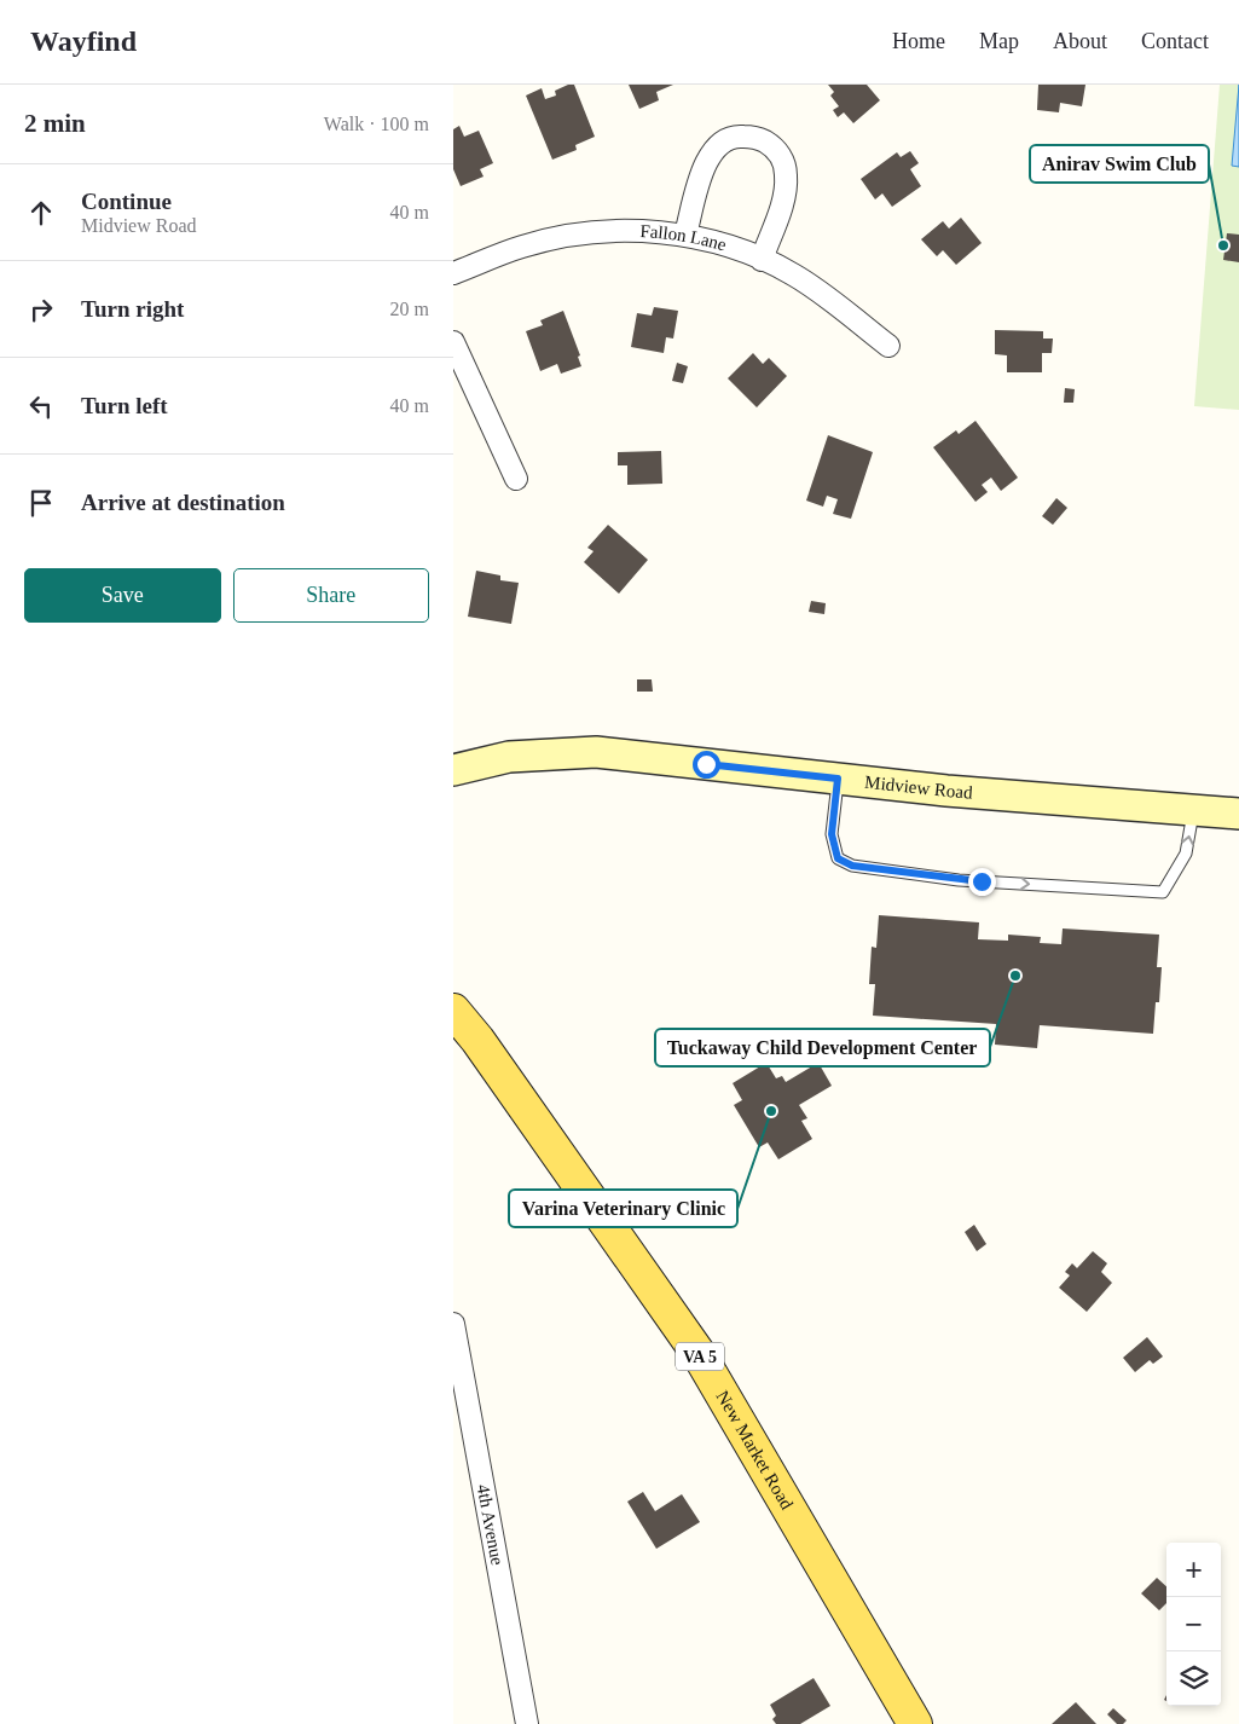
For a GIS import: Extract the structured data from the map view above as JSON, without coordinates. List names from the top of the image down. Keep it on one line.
{"streets":{"main road":["VA 5","New Market Road"],"street":["Fallon Lane","Midview Road","4th Avenue"]},"places":["Anirav Swim Club","Tuckaway Child Development Center","Varina Veterinary Clinic"],"page":{"header":"Wayfind","nav":["Home","Map","About","Contact"],"heading":["2 min","Walk · 100 m"],"list":[["Continue","Midview Road","40 m"],["Turn right","20 m"],["Turn left","40 m"],"Arrive at destination"],"buttons":["Save","Share"],"map_buttons":["+","−"]}}
